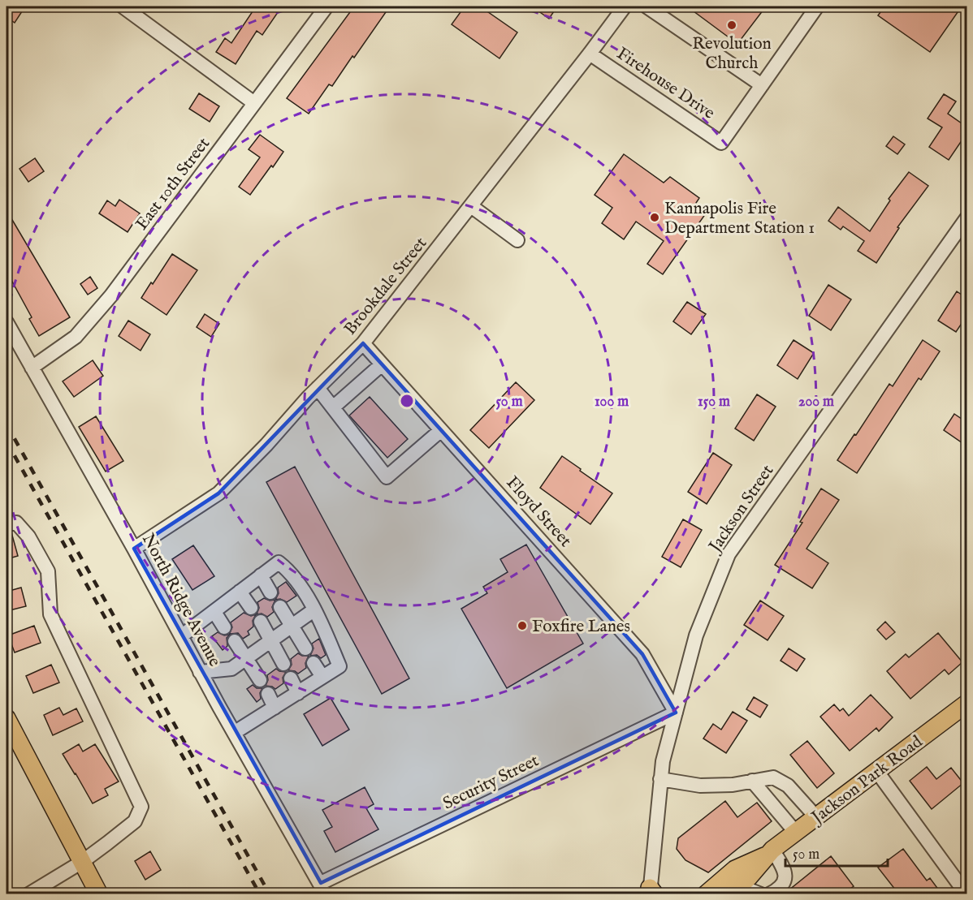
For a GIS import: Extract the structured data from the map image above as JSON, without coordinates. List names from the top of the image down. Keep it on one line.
{"streets":{"main road":["Jackson Park Road"],"street":["Firehouse Drive","East 10th Street","Brookdale Street","Jackson Street","Floyd Street","North Ridge Avenue","Security Street"]},"crossings":[["Firehouse Drive","Brookdale Street"],["East 10th Street","North Ridge Avenue"],["Brookdale Street","Floyd Street"],["Brookdale Street","North Ridge Avenue"],["Jackson Street","Floyd Street"],["Jackson Street","Security Street"],["Floyd Street","Security Street"],["North Ridge Avenue","Security Street"]],"places":["Revolution Church","Kannapolis Fire Department Station 1","Foxfire Lanes"],"scale_bar":"50 m","rings":["50 m","100 m","150 m","200 m"]}
